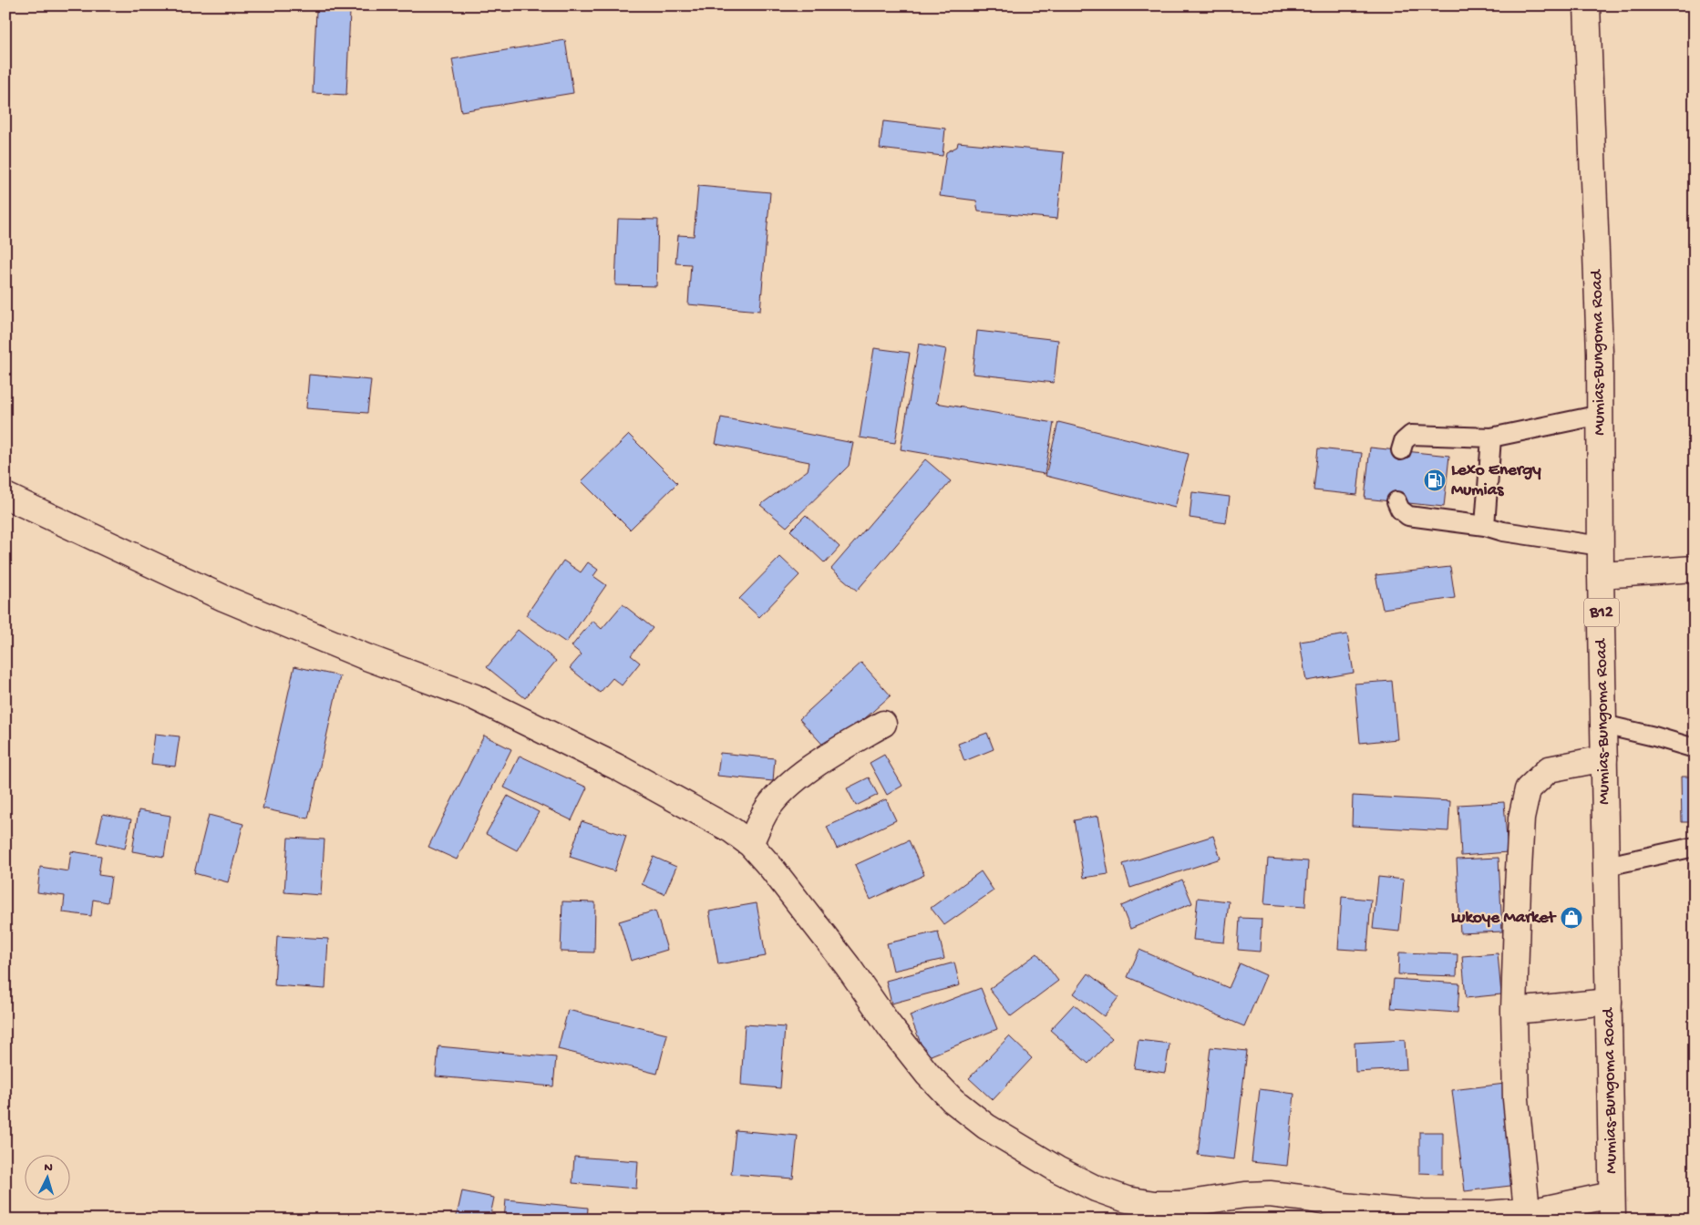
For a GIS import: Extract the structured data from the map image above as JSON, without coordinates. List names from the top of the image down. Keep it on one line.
{"streets":{"main road":["Mumias-Bungoma Road","B12"]},"places":{"fuel station":["Lexo Energy Mumias"],"shop":["Lukoye Market"]},"north":"top"}
